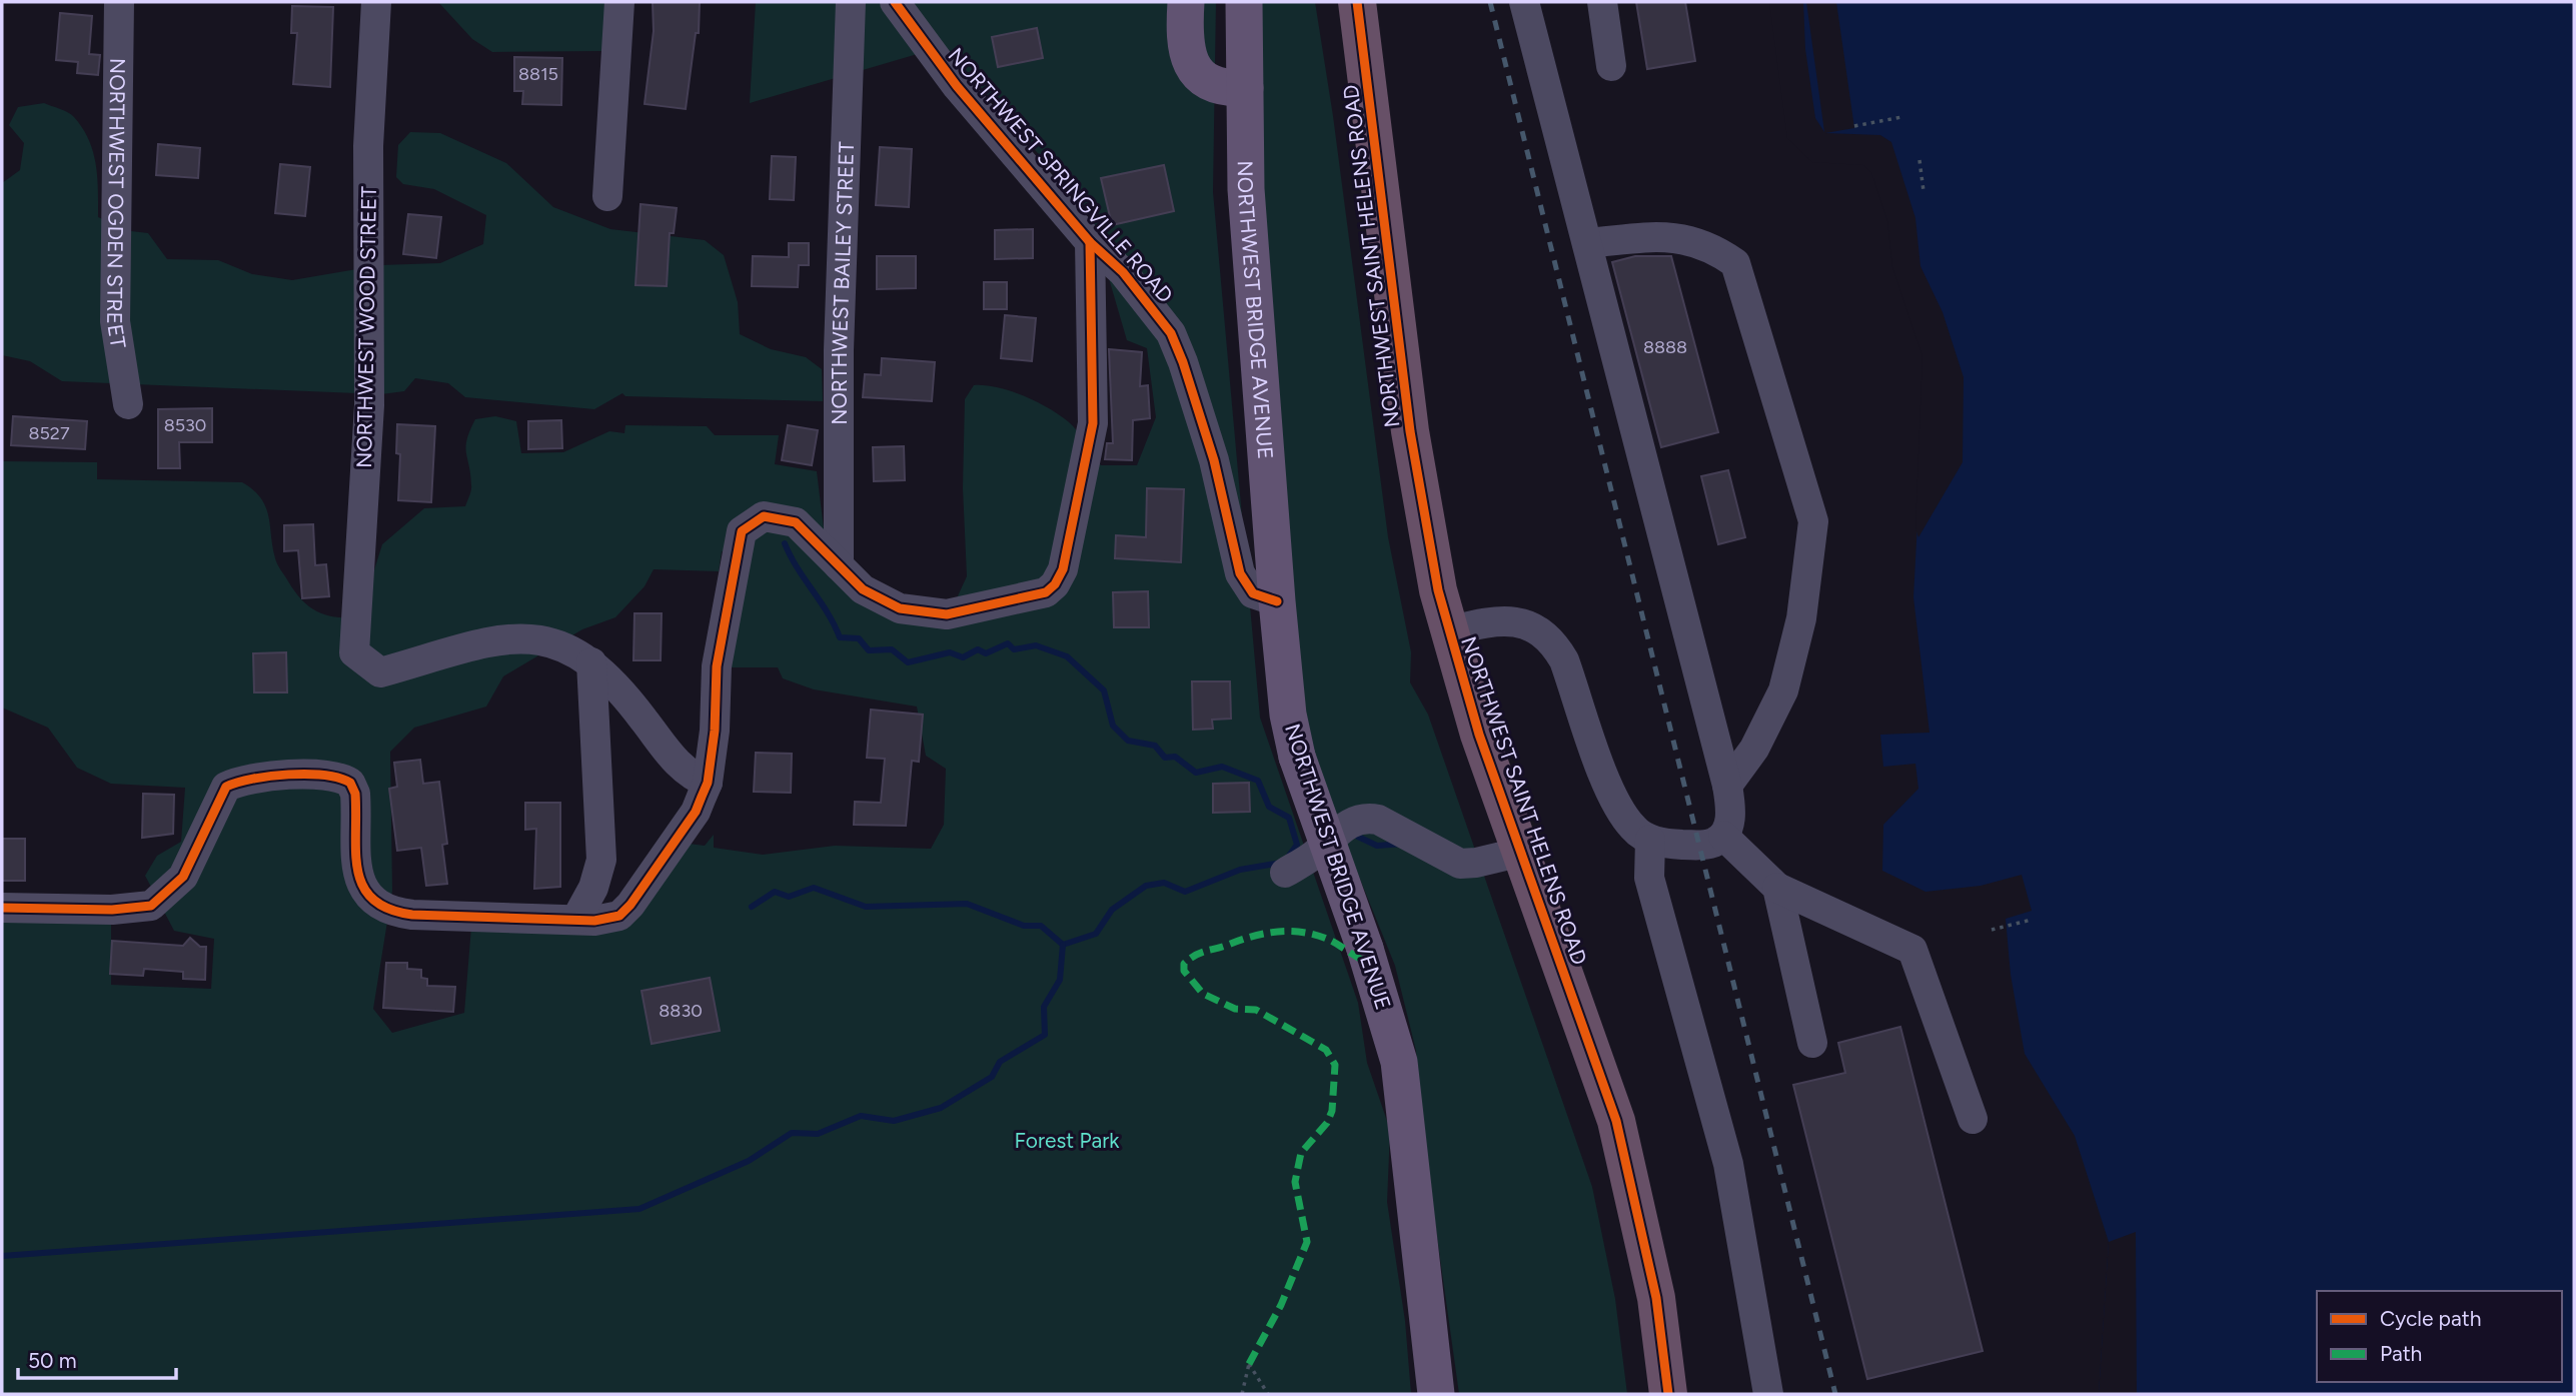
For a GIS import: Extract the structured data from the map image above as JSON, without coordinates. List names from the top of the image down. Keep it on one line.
{"streets":{"highway":["NORTHWEST SAINT HELENS ROAD"],"main road":["NORTHWEST BRIDGE AVENUE"],"street":["NORTHWEST SPRINGVILLE ROAD","NORTHWEST OGDEN STREET","NORTHWEST BAILEY STREET","NORTHWEST WOOD STREET"]},"crossings":[["NORTHWEST SPRINGVILLE ROAD","NORTHWEST BRIDGE AVENUE"]],"parks":["Forest Park"],"house_numbers":["8815","8888","8530","8527","8830"],"legend":["Cycle path","Path"],"scale_bar":"50 m"}
